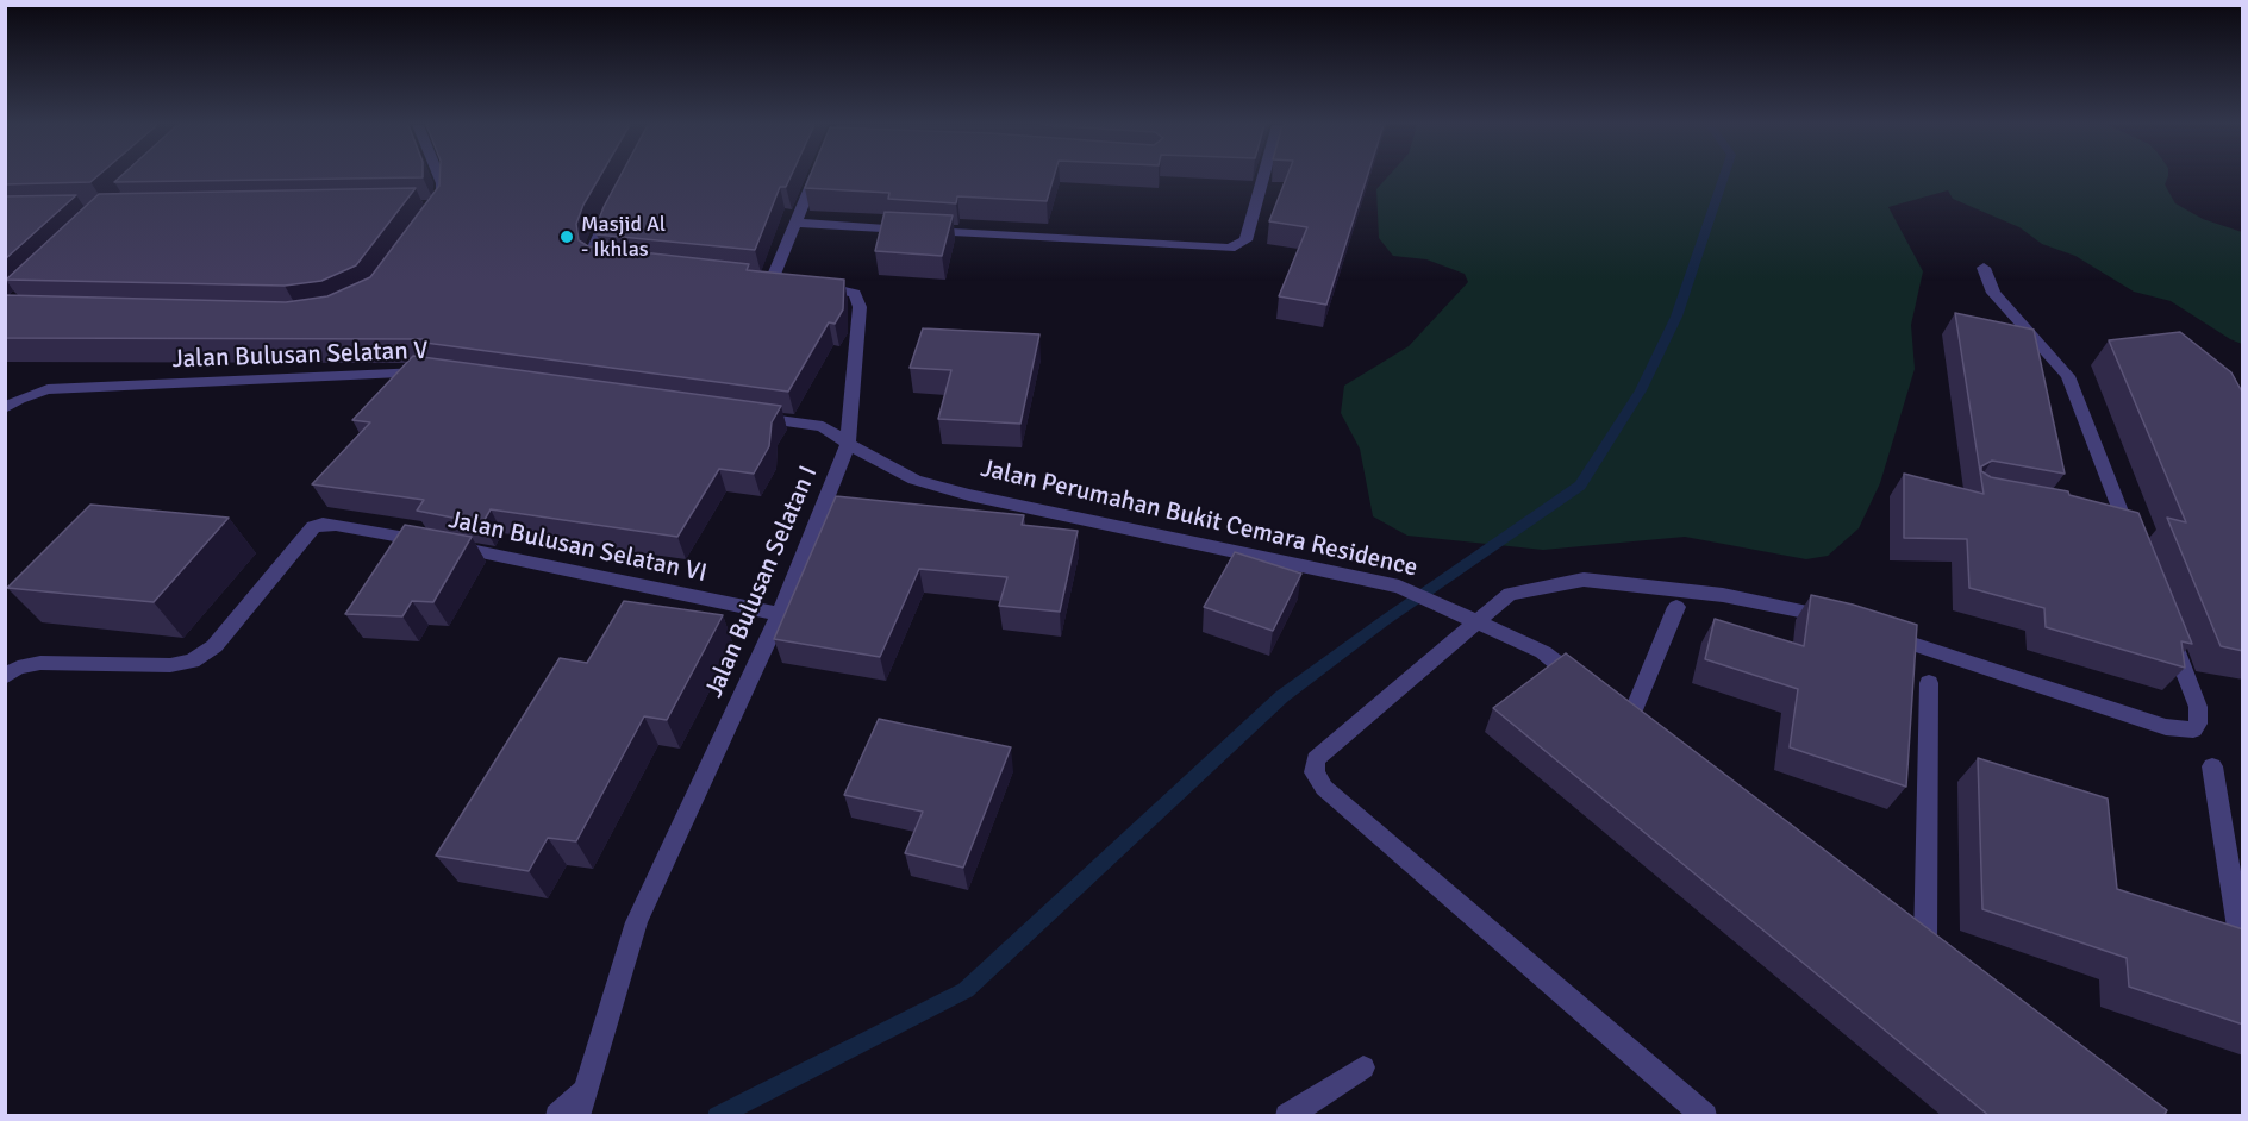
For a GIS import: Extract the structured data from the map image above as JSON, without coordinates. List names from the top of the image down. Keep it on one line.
{"streets":{"street":["Jalan Bulusan Selatan V","Jalan Perumahan Bukit Cemara Residence","Jalan Bulusan Selatan VI","Jalan Bulusan Selatan I"]},"crossings":[["Jalan Perumahan Bukit Cemara Residence","Jalan Bulusan Selatan I"],["Jalan Bulusan Selatan VI","Jalan Bulusan Selatan I"]],"places":["Masjid Al - Ikhlas"]}
